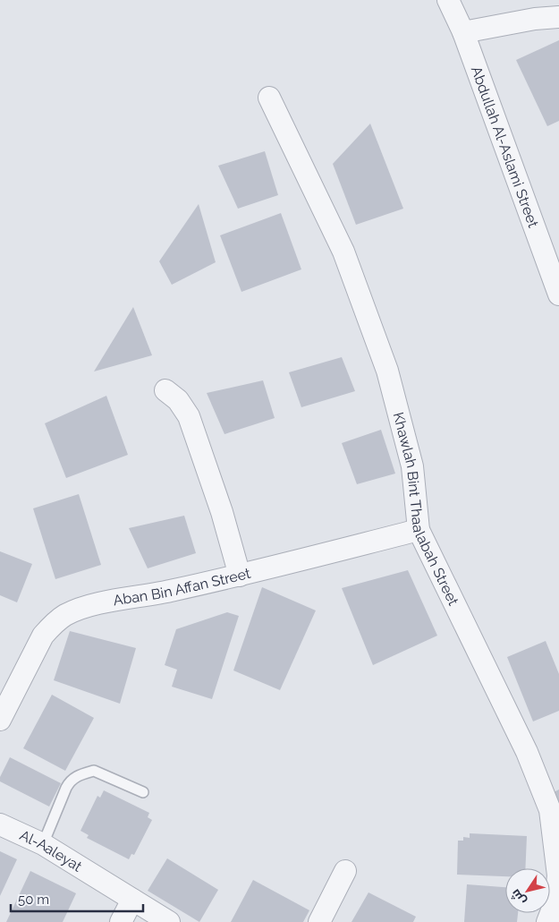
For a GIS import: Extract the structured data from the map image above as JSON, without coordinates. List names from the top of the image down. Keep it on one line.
{"streets":{"street":["Abdullah Al-Aslami Street","Khawlah Bint Thaalabah Street","Aban Bin Affan Street","Al-Aaleyat"]},"crossings":[["Khawlah Bint Thaalabah Street","Aban Bin Affan Street"]],"scale_bar":"50 m","north":"bottom left"}
